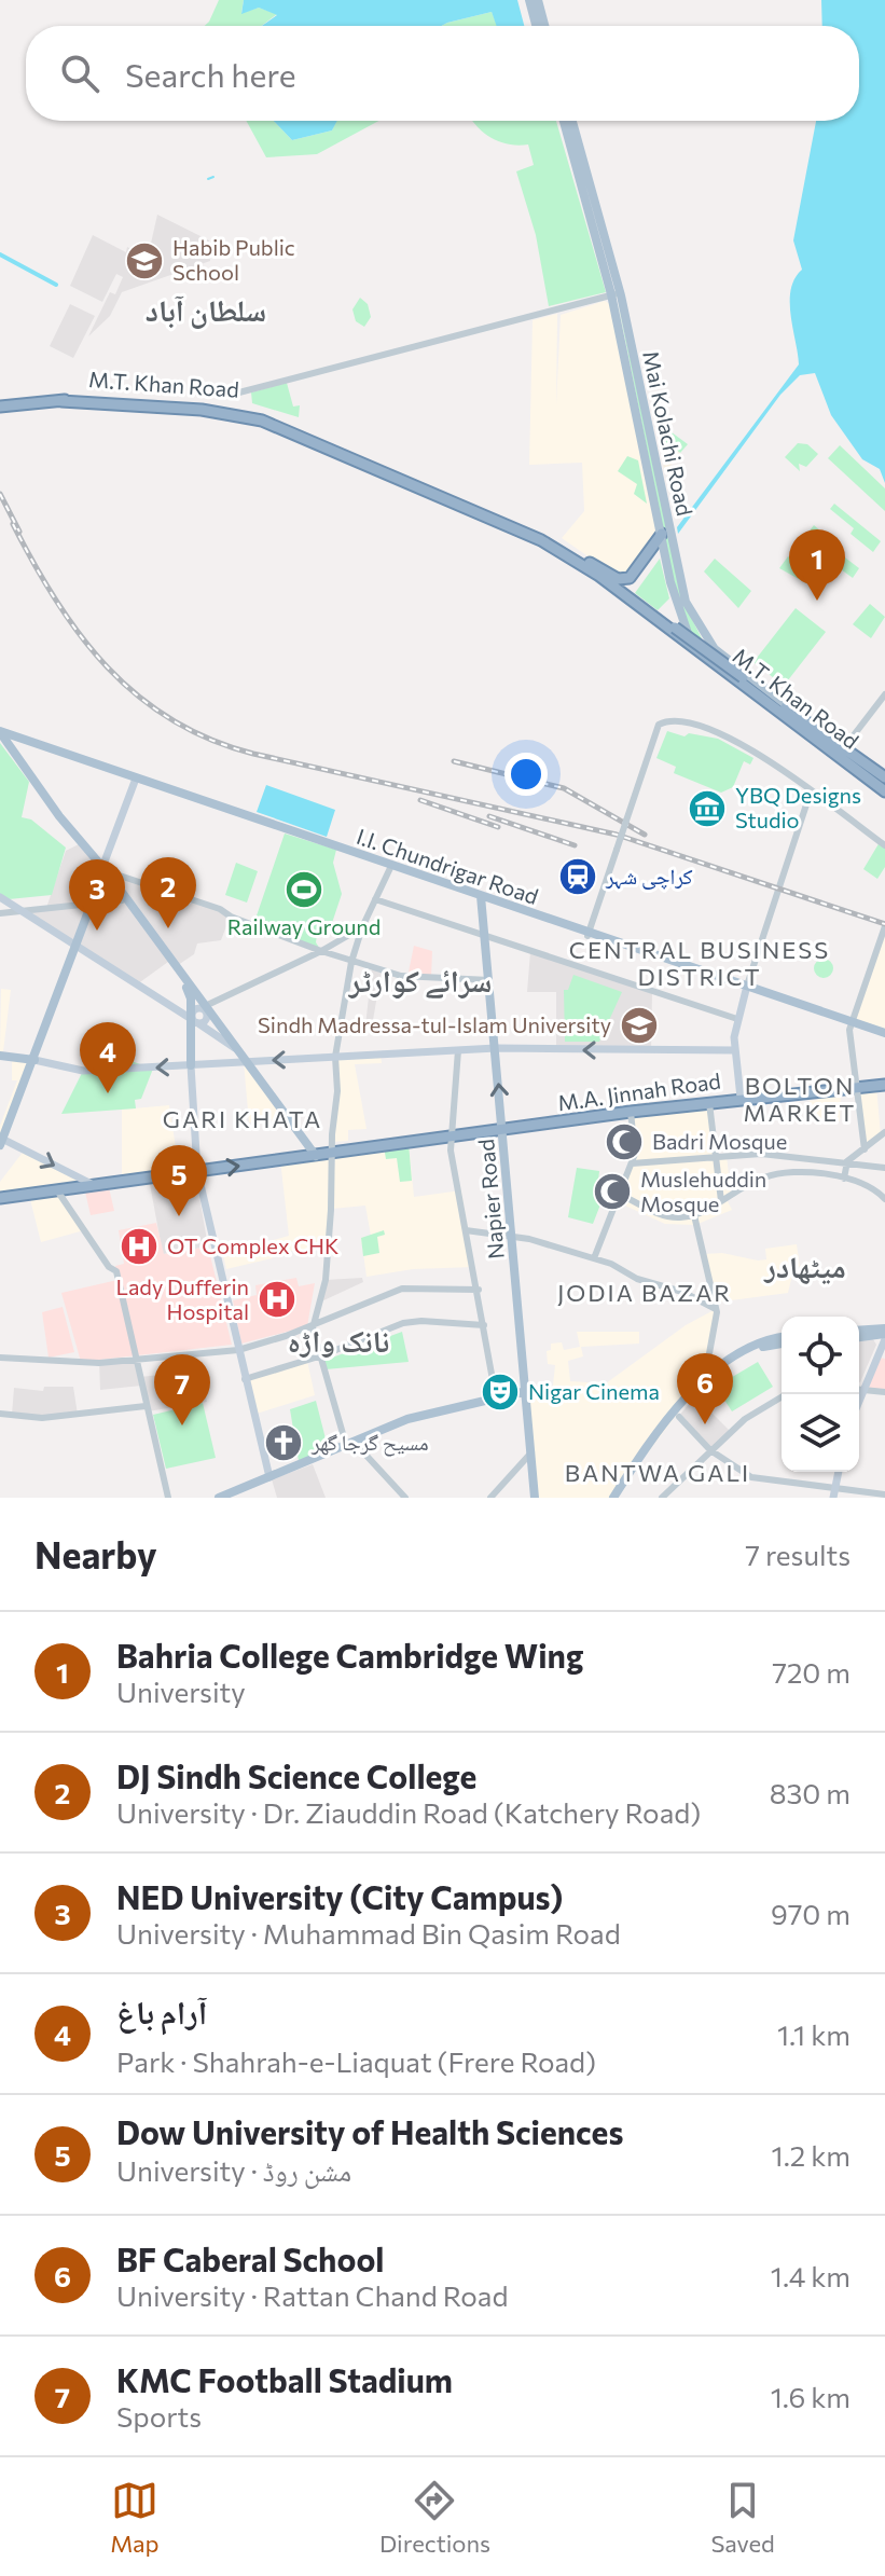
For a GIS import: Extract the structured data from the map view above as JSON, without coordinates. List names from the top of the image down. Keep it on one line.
{"streets":{"highway":["M.T. Khan Road","M.A. Jinnah Road"],"main road":["Mai Kolachi Road","I.I. Chundrigar Road","Napier Road"]},"crossings":[["M.T. Khan Road","Mai Kolachi Road"],["I.I. Chundrigar Road","Napier Road"],["M.A. Jinnah Road","Napier Road"]],"districts":["سلطان آباد","CENTRAL BUSINESS DISTRICT","سرائے کوارٹر","BOLTON MARKET","GARI KHATA","میٹھادر","JODIA BAZAR","نانک واڑہ","BANTWA GALI"],"places":{"school or university":["Habib Public School","Sindh Madressa-tul-Islam University"],"museum":["YBQ Designs Studio"],"station":["کراچی شہر"],"sports":["Railway Ground"],"mosque":["Badri Mosque","Muslehuddin Mosque"],"hospital":["OT Complex CHK","Lady Dufferin Hospital"],"theatre":["Nigar Cinema"],"church":["مسیح گرجا گھر"]},"page":{"search":"Search here","pins":["1","2","3","4","5","6","7"],"heading":["Nearby","7 results"],"list":[{"mark":"1","name":"Bahria College Cambridge Wing","note":"University","value":"720 m"},{"mark":"2","name":"DJ Sindh Science College","note":"University · Dr. Ziauddin Road (Katchery Road)","value":"830 m"},{"mark":"3","name":"NED University (City Campus)","note":"University · Muhammad Bin Qasim Road","value":"970 m"},{"mark":"4","name":"آرام باغ","note":"Park · Shahrah-e-Liaquat (Frere Road)","value":"1.1 km"},{"mark":"5","name":"Dow University of Health Sciences","note":"University · مشن روڈ","value":"1.2 km"},{"mark":"6","name":"BF Caberal School","note":"University · Rattan Chand Road","value":"1.4 km"},{"mark":"7","name":"KMC Football Stadium","note":"Sports","value":"1.6 km"}],"nav":["Map","Directions","Saved"]}}
